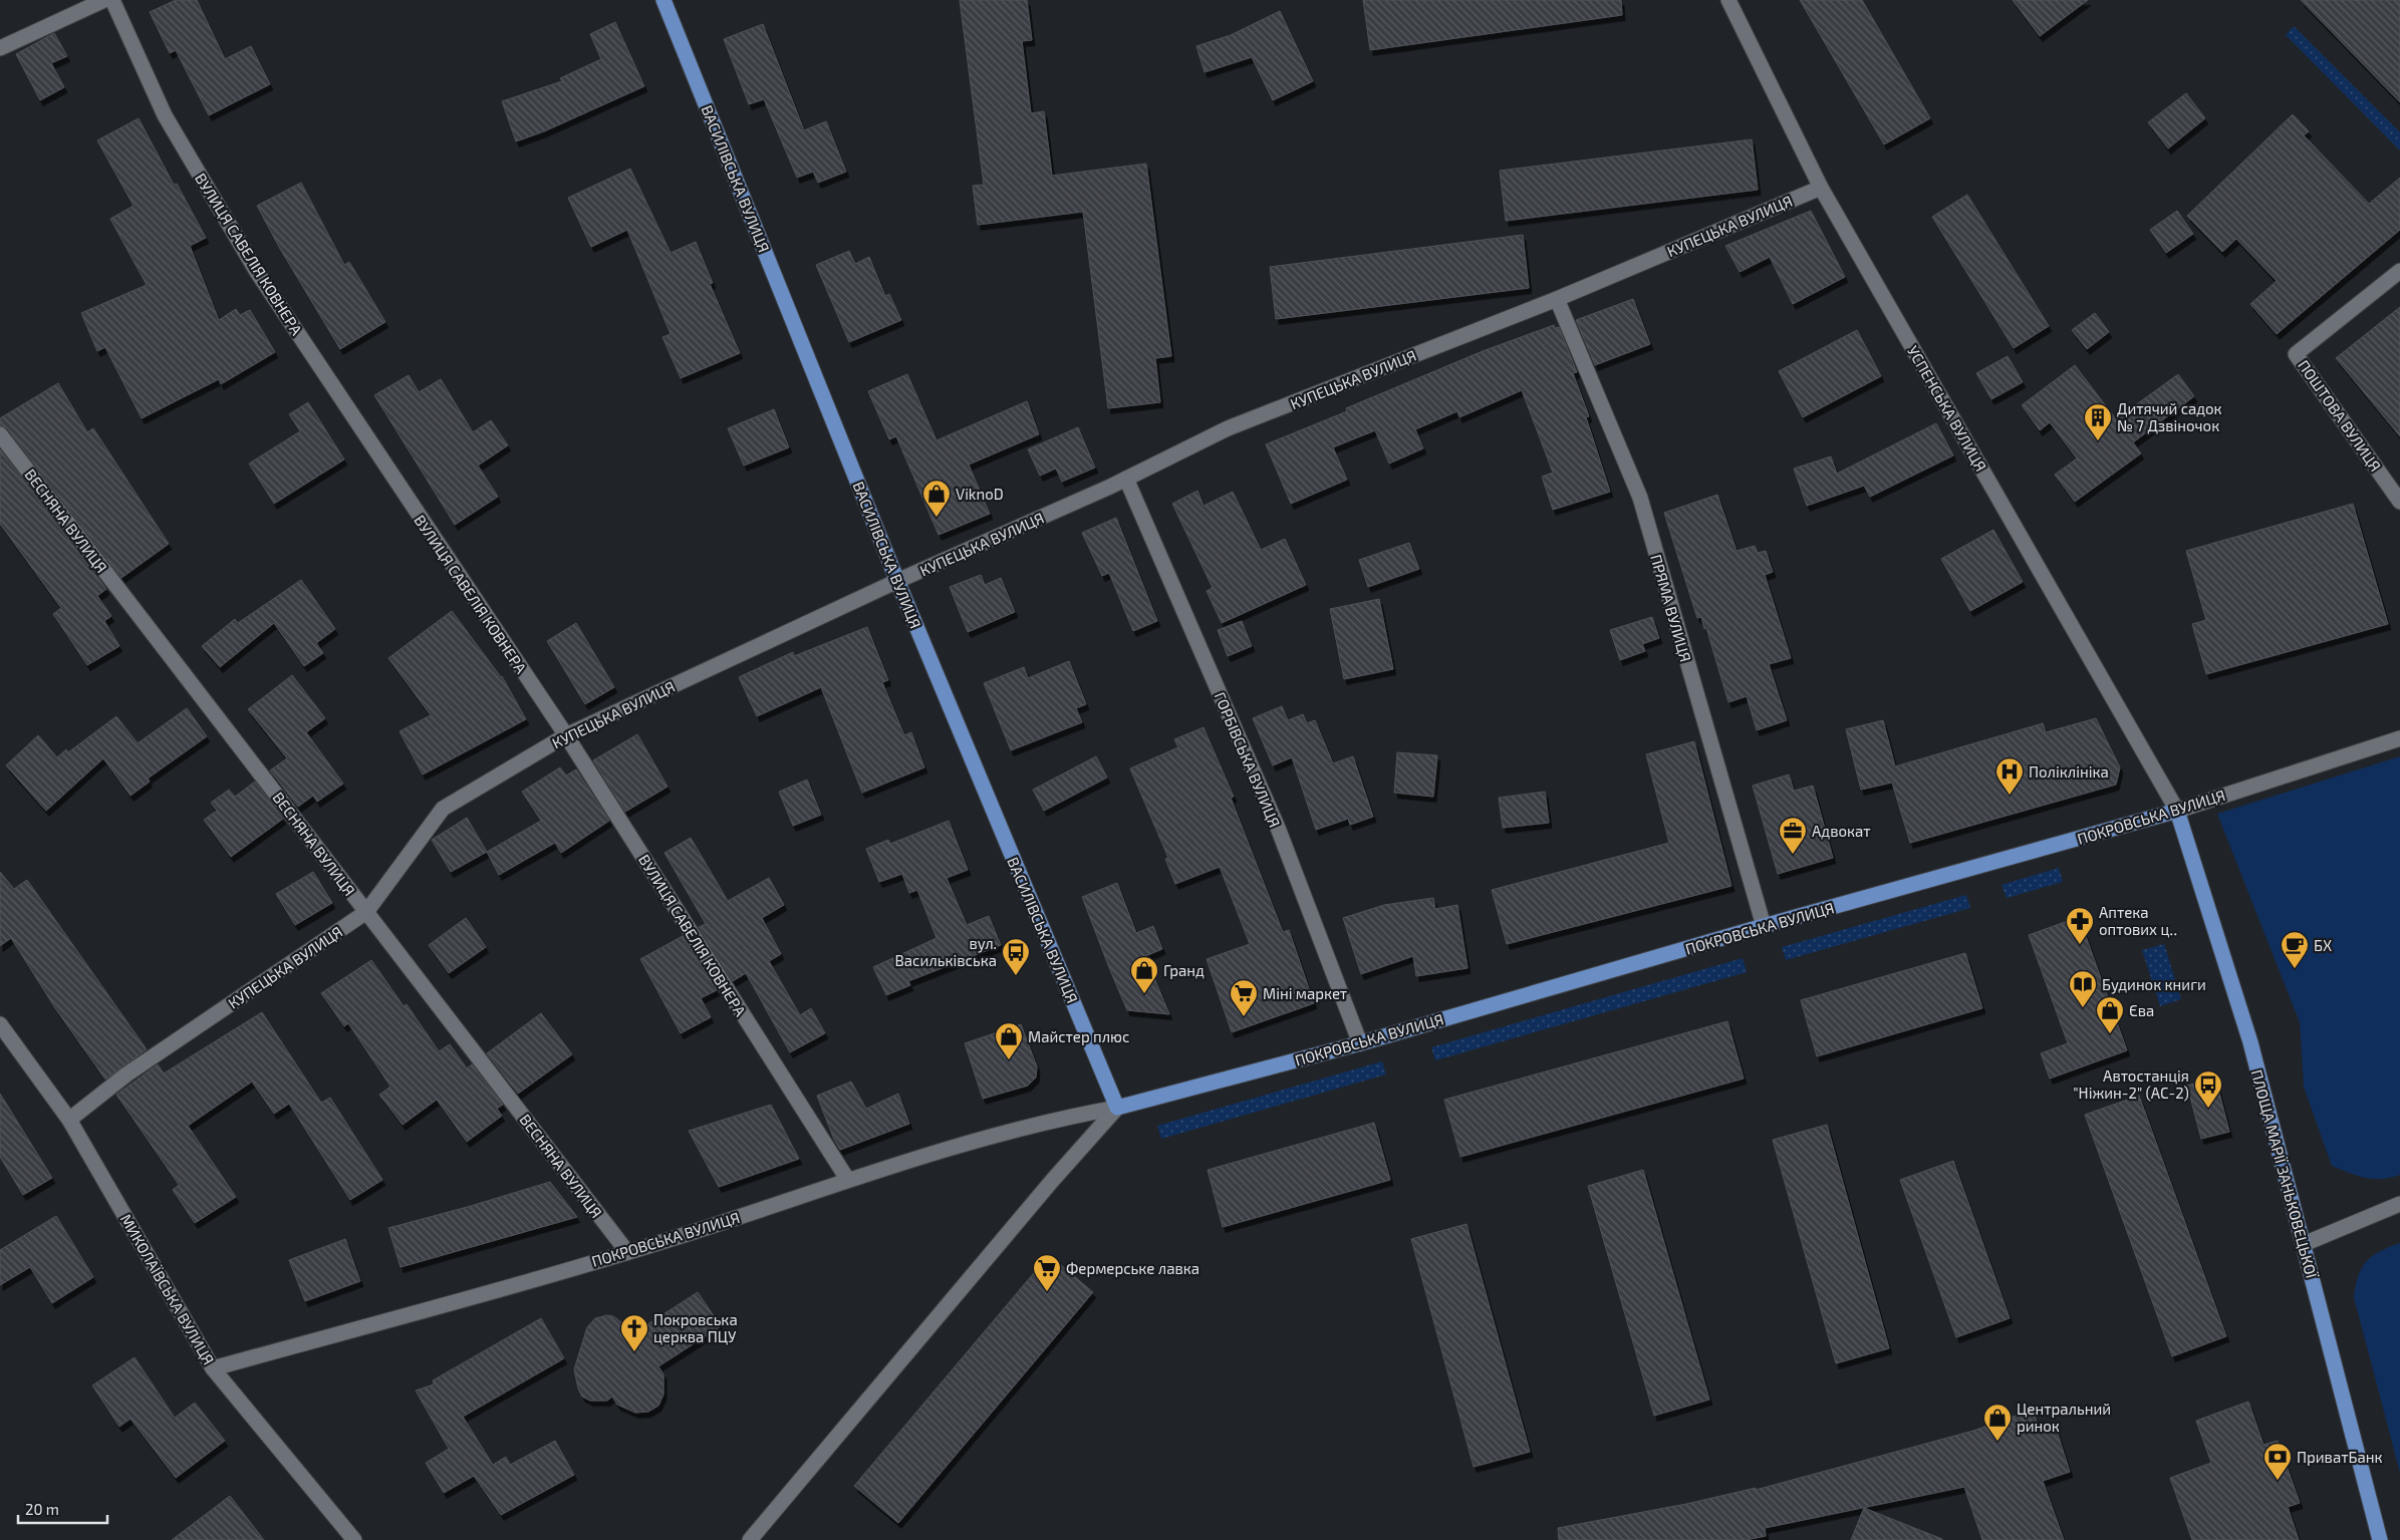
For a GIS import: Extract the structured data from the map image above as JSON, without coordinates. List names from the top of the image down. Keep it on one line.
{"streets":{"main road":["ВАСИЛІВСЬКА ВУЛИЦЯ","ПОКРОВСЬКА ВУЛИЦЯ","ПЛОЩА МАРІЇ ЗАНЬКОВЕЦЬКОЇ"],"street":["КУПЕЦЬКА ВУЛИЦЯ","ВУЛИЦЯ САВЕЛІЯ КОВНЕРА","УСПЕНСЬКА ВУЛИЦЯ","ПОШТОВА ВУЛИЦЯ","ВЕСНЯНА ВУЛИЦЯ","ПРЯМА ВУЛИЦЯ","ГОРБІВСЬКА ВУЛИЦЯ","МИКОЛАЇВСЬКА ВУЛИЦЯ"]},"crossings":[["ВАСИЛІВСЬКА ВУЛИЦЯ","КУПЕЦЬКА ВУЛИЦЯ"],["ВАСИЛІВСЬКА ВУЛИЦЯ","ПОКРОВСЬКА ВУЛИЦЯ"],["КУПЕЦЬКА ВУЛИЦЯ","ВУЛИЦЯ САВЕЛІЯ КОВНЕРА"],["КУПЕЦЬКА ВУЛИЦЯ","УСПЕНСЬКА ВУЛИЦЯ"],["КУПЕЦЬКА ВУЛИЦЯ","ВЕСНЯНА ВУЛИЦЯ"],["КУПЕЦЬКА ВУЛИЦЯ","ПРЯМА ВУЛИЦЯ"],["КУПЕЦЬКА ВУЛИЦЯ","ГОРБІВСЬКА ВУЛИЦЯ"],["КУПЕЦЬКА ВУЛИЦЯ","МИКОЛАЇВСЬКА ВУЛИЦЯ"],["ВУЛИЦЯ САВЕЛІЯ КОВНЕРА","ПОКРОВСЬКА ВУЛИЦЯ"],["УСПЕНСЬКА ВУЛИЦЯ","ПОКРОВСЬКА ВУЛИЦЯ"],["УСПЕНСЬКА ВУЛИЦЯ","ПЛОЩА МАРІЇ ЗАНЬКОВЕЦЬКОЇ"],["ВЕСНЯНА ВУЛИЦЯ","ПОКРОВСЬКА ВУЛИЦЯ"],["ПРЯМА ВУЛИЦЯ","ПОКРОВСЬКА ВУЛИЦЯ"],["ГОРБІВСЬКА ВУЛИЦЯ","ПОКРОВСЬКА ВУЛИЦЯ"],["ПОКРОВСЬКА ВУЛИЦЯ","ПЛОЩА МАРІЇ ЗАНЬКОВЕЦЬКОЇ"],["ПОКРОВСЬКА ВУЛИЦЯ","МИКОЛАЇВСЬКА ВУЛИЦЯ"]],"places":{"building":["Дитячий садок № 7 Дзвіночок"],"shop":["ViknoD","Гранд","Єва","Майстер плюс","Центральний ринок"],"hospital":["Поліклініка"],"office":["Адвокат"],"pharmacy":["Аптека оптових ц‥"],"cafe":["БХ"],"bus stop":["вул. Васильківська","Автостанція \"Ніжин-2\" (АС-2)"],"library":["Будинок книги"],"supermarket":["Міні маркет","Фермерське лавка"],"church":["Покровська церква ПЦУ"],"bank":["ПриватБанк"]},"scale_bar":"20 m"}
